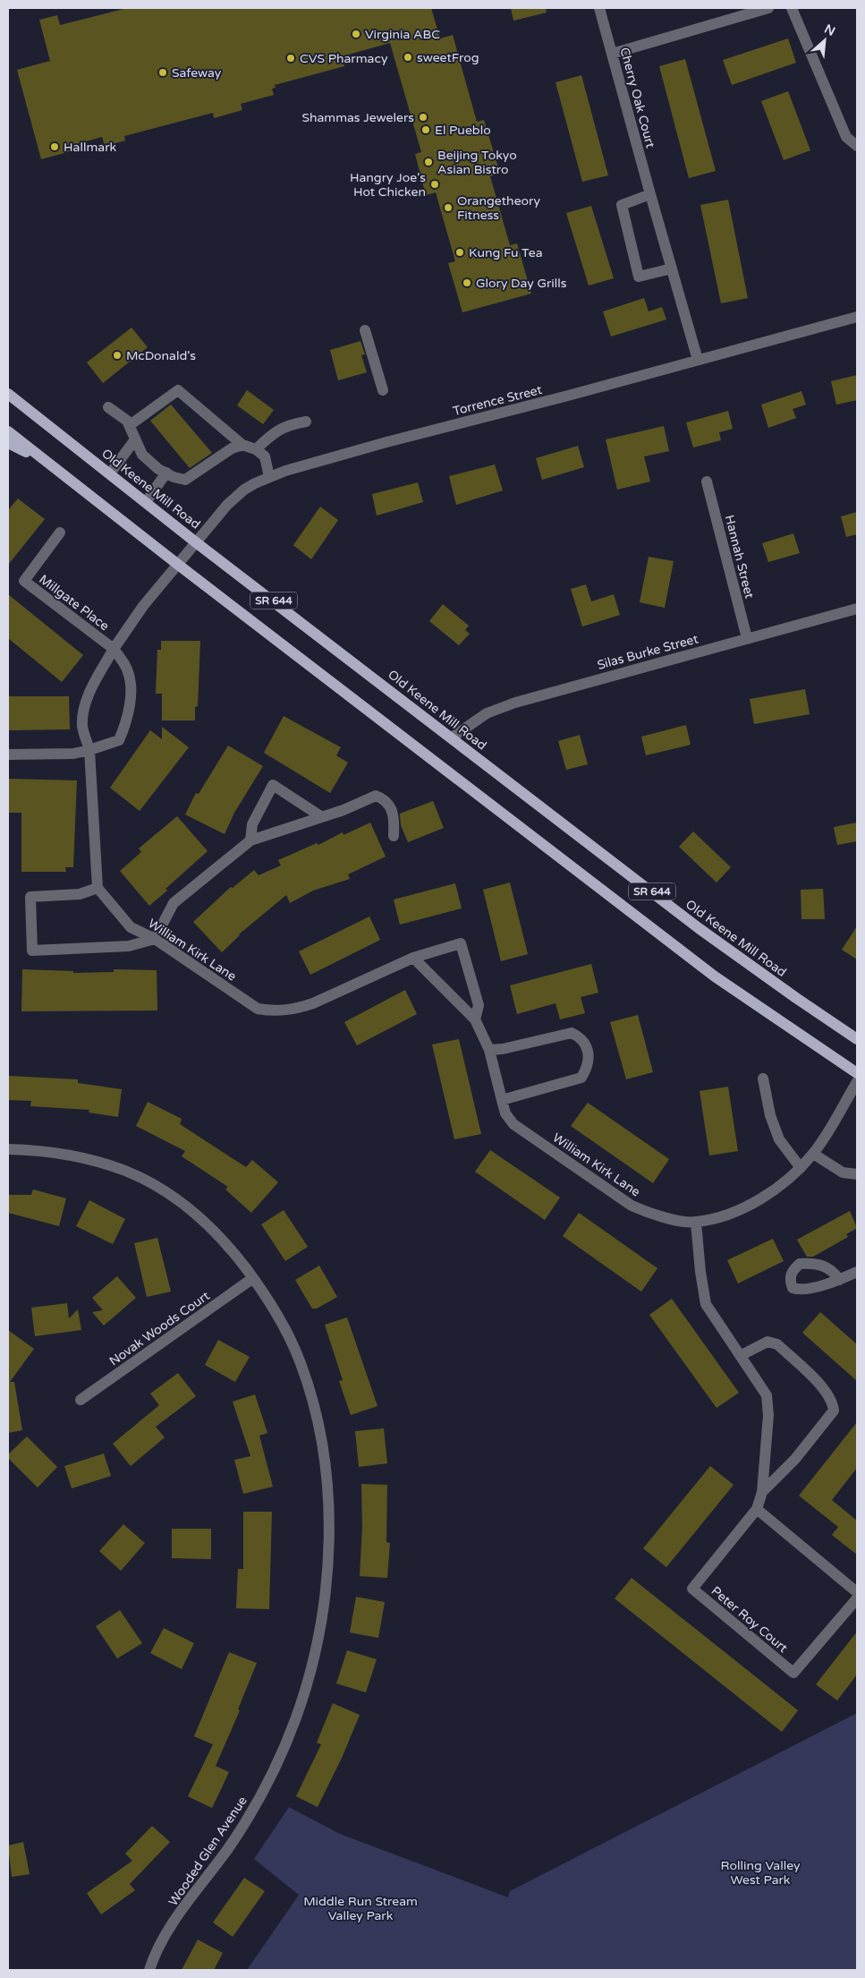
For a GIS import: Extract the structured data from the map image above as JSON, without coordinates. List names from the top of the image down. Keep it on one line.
{"streets":{"main road":["Old Keene Mill Road","SR 644"],"street":["Cherry Oak Court","Torrence Street","Hannah Street","Millgate Place","Silas Burke Street","William Kirk Lane","Novak Woods Court","Peter Roy Court","Wooded Glen Avenue"]},"crossings":[["Cherry Oak Court","Torrence Street"],["Torrence Street","Old Keene Mill Road"],["Torrence Street","SR 644"],["Old Keene Mill Road","Silas Burke Street"],["Hannah Street","Silas Burke Street"],["William Kirk Lane","Peter Roy Court"],["Novak Woods Court","Wooded Glen Avenue"]],"parks":["Rolling Valley West Park","Middle Run Stream Valley Park"],"places":["Virginia ABC","sweetFrog","CVS Pharmacy","Safeway","Shammas Jewelers","El Pueblo","Hallmark","Beijing Tokyo Asian Bistro","Hangry Joe's Hot Chicken","Orangetheory Fitness","Kung Fu Tea","Glory Day Grills","McDonald's"],"north":"top right"}
